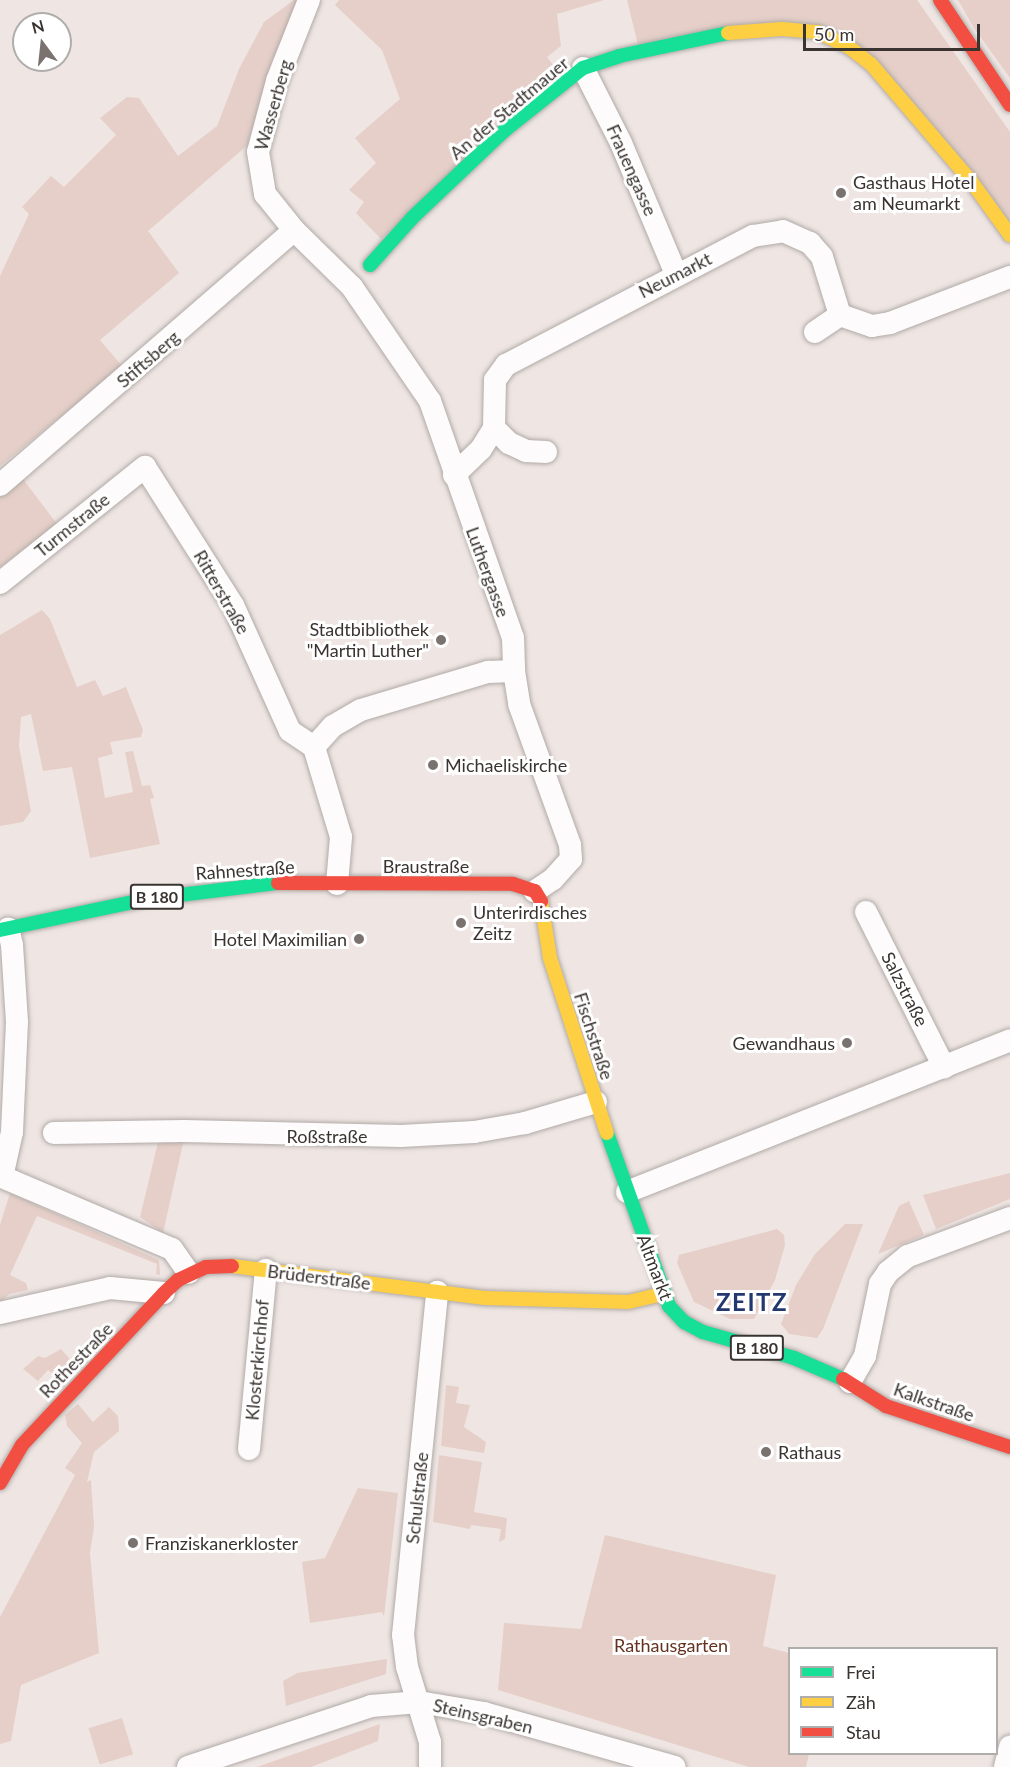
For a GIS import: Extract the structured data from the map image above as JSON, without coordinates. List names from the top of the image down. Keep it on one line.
{"streets":{"street":["Wasserberg","An der Stadtmauer","Frauengasse","Neumarkt","Stiftsberg","Turmstraße","Luthergasse","Ritterstraße","Braustraße","Rahnestraße","B 180","Salzstraße","Fischstraße","Roßstraße","Altmarkt","Brüderstraße","Rothestraße","Klosterkirchhof","Kalkstraße","Schulstraße","Steinsgraben"]},"crossings":[["Wasserberg","Stiftsberg"],["Wasserberg","Luthergasse"],["An der Stadtmauer","Frauengasse"],["Frauengasse","Neumarkt"],["Turmstraße","Ritterstraße"],["Luthergasse","Braustraße"],["Luthergasse","Fischstraße"],["Braustraße","Rahnestraße"],["Braustraße","Fischstraße"],["Fischstraße","Roßstraße"],["Fischstraße","Altmarkt"],["Altmarkt","Brüderstraße"],["Altmarkt","Kalkstraße"],["Brüderstraße","Rothestraße"],["Brüderstraße","Klosterkirchhof"],["Brüderstraße","Schulstraße"],["Schulstraße","Steinsgraben"]],"districts":["ZEITZ"],"parks":["Rathausgarten"],"places":["Gasthaus Hotel am Neumarkt","Stadtbibliothek \"Martin Luther\"","Michaeliskirche","Unterirdisches Zeitz","Hotel Maximilian","Gewandhaus","Rathaus","Franziskanerkloster"],"legend":["Frei","Zäh","Stau"],"scale_bar":"50 m","north":"top"}
